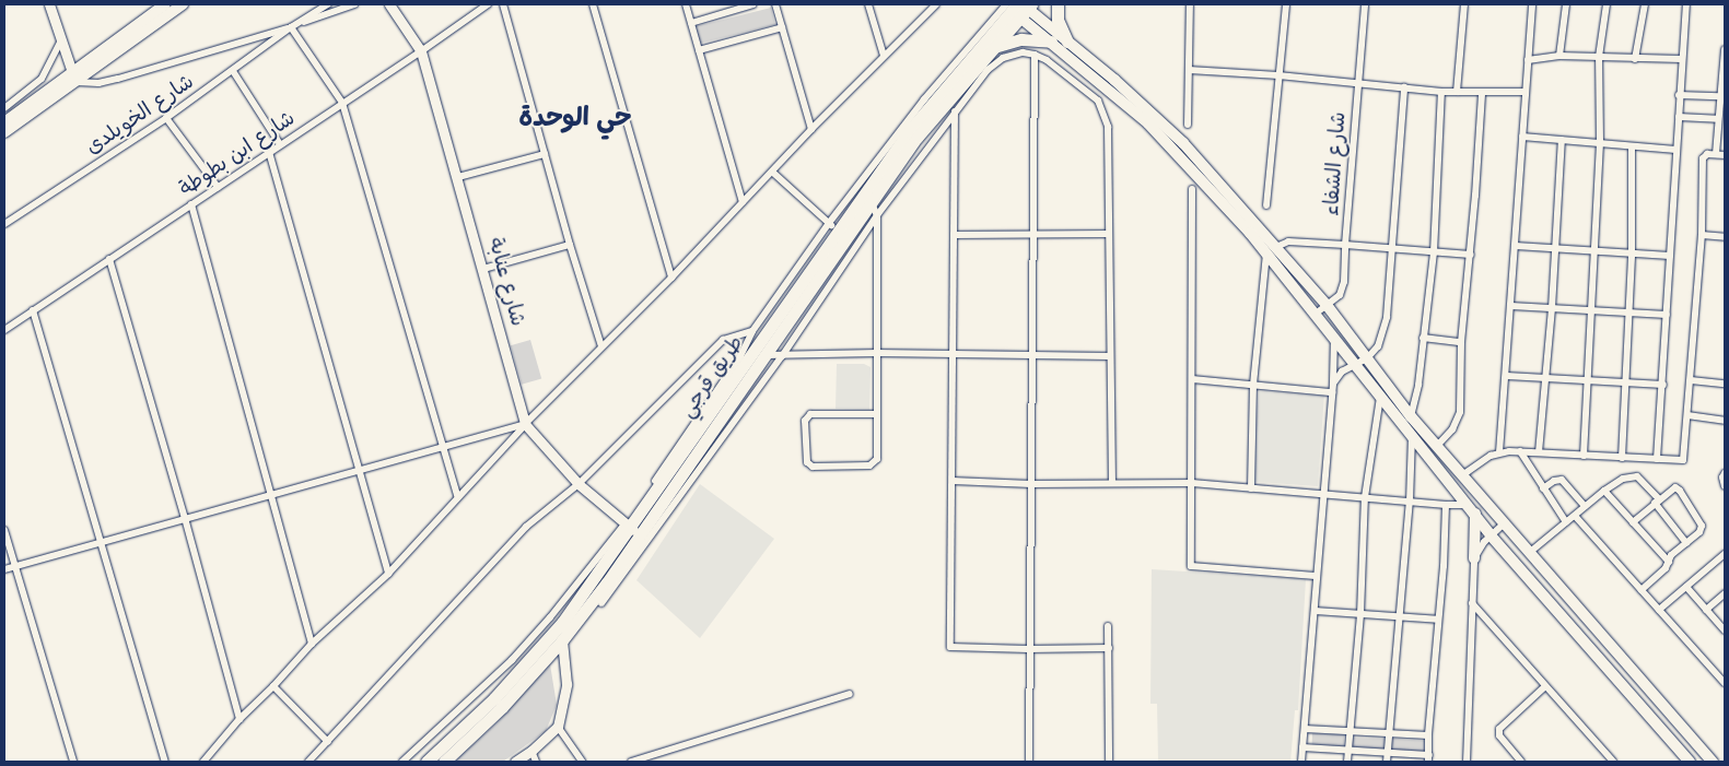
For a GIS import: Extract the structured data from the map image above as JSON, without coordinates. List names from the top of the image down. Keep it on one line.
{"streets":{"highway":["طريق قرجي"],"street":["شارع الخويلدى","شارع ابن بطوطة","شارع الشفاء","شارع عنابة"]},"crossings":[["شارع ابن بطوطة","شارع عنابة"],["شارع عنابة","طريق قرجي"]],"districts":["حي الوحدة"]}
